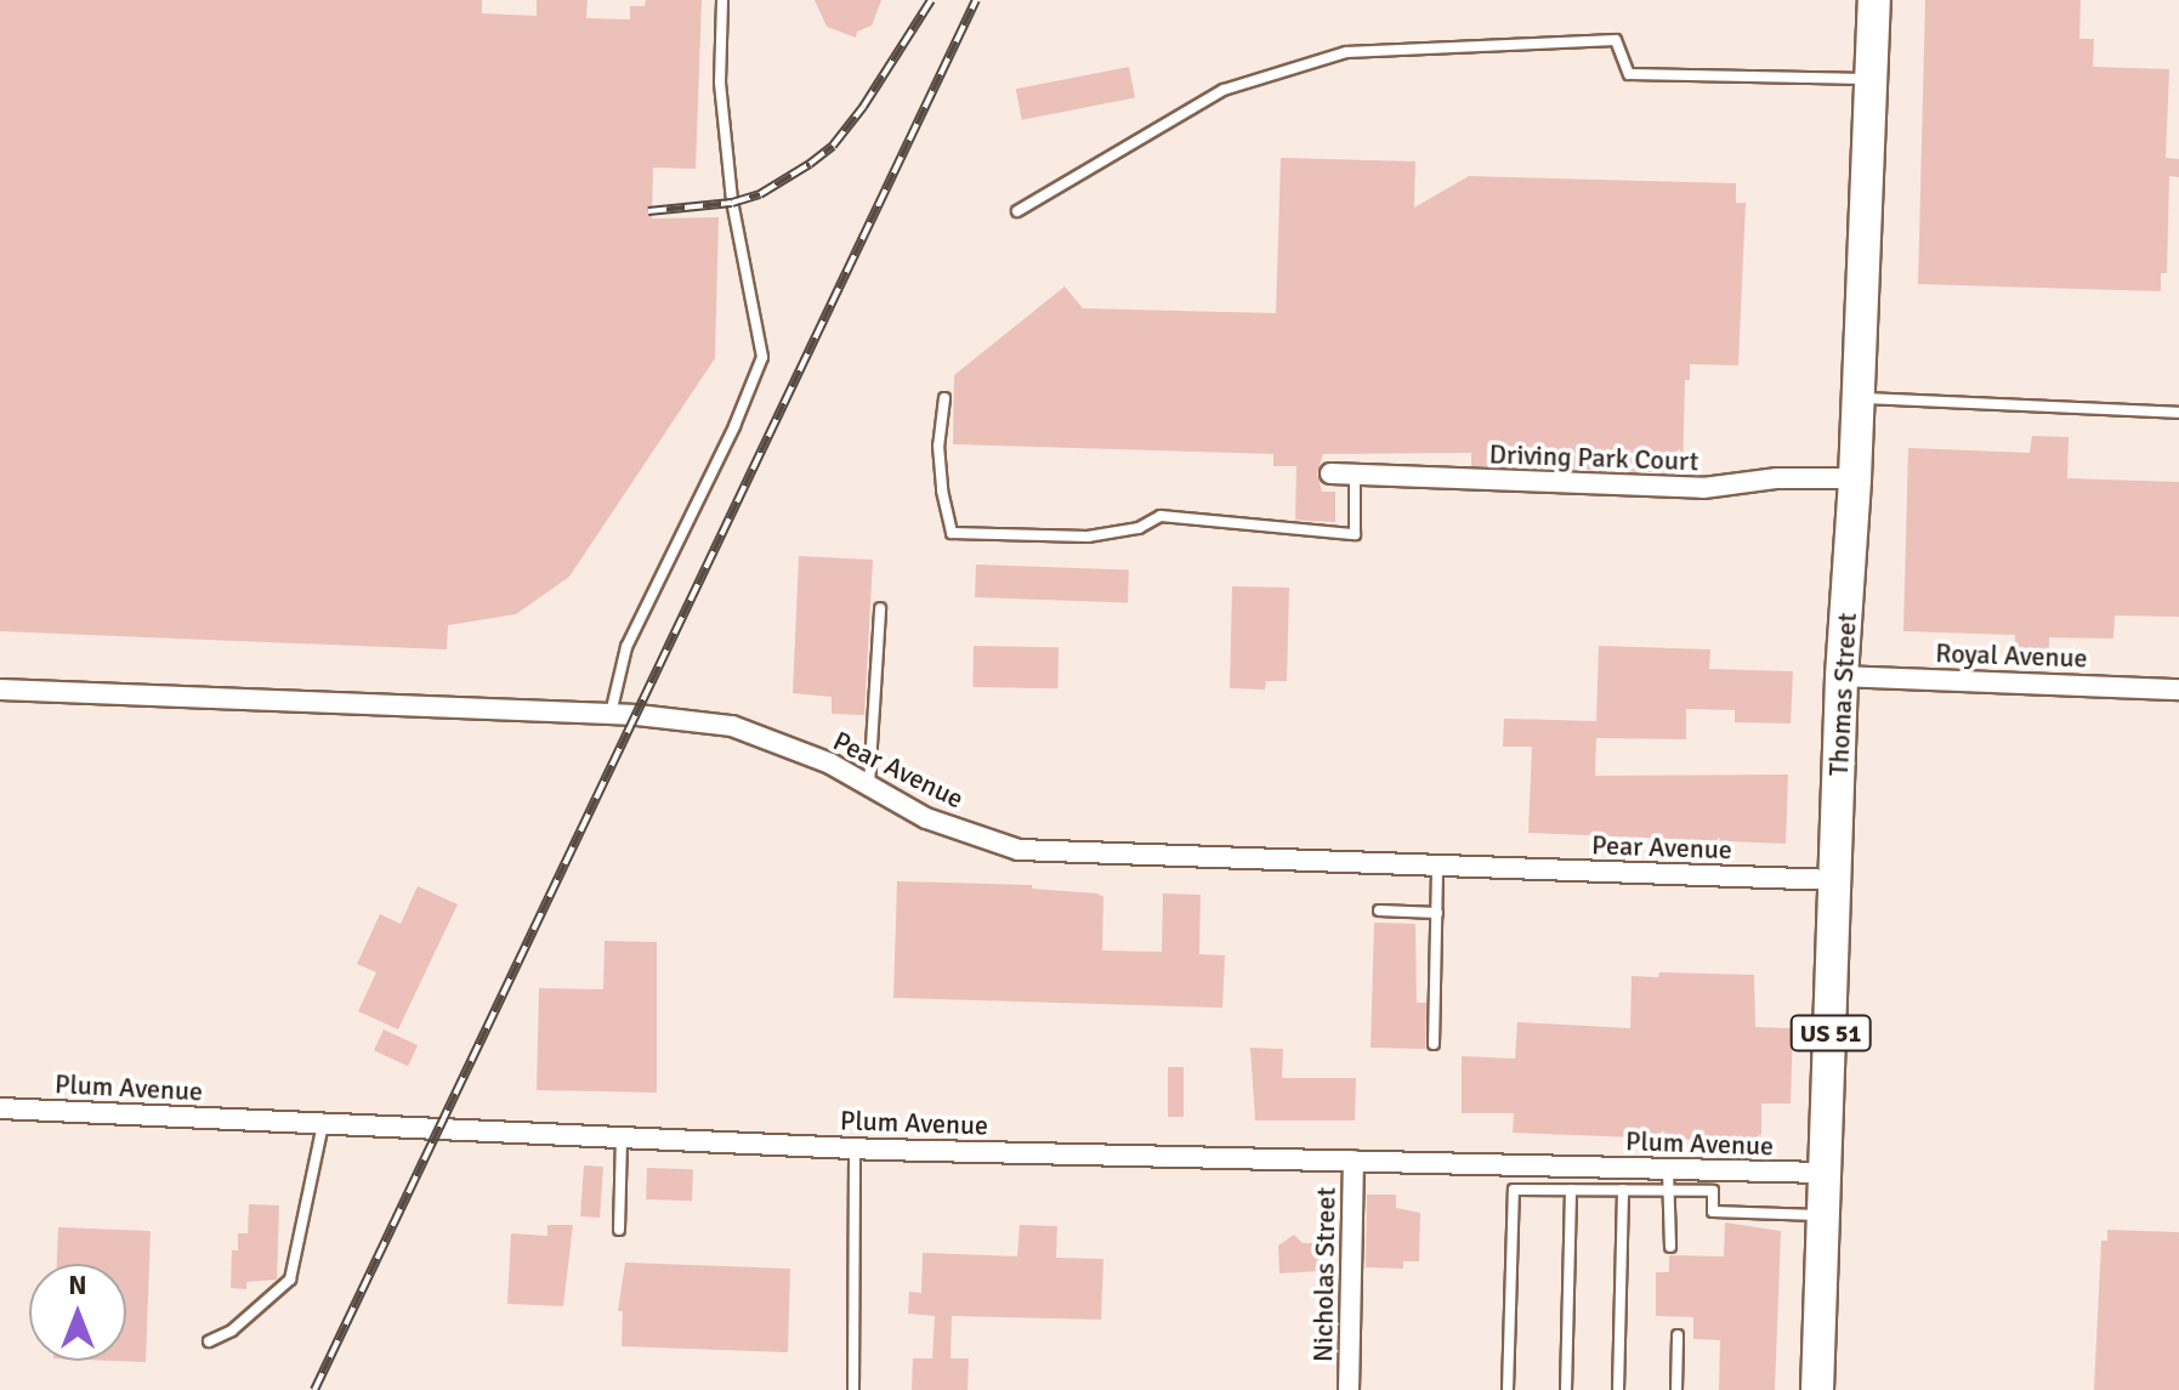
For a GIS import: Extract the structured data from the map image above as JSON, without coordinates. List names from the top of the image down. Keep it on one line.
{"streets":{"main road":["Thomas Street","US 51"],"street":["Driving Park Court","Royal Avenue","Pear Avenue","Plum Avenue","Nicholas Street"]},"crossings":[["Driving Park Court","Thomas Street"],["Royal Avenue","Thomas Street"],["Thomas Street","Pear Avenue"],["Thomas Street","Plum Avenue"],["Plum Avenue","Nicholas Street"]],"north":"top"}
